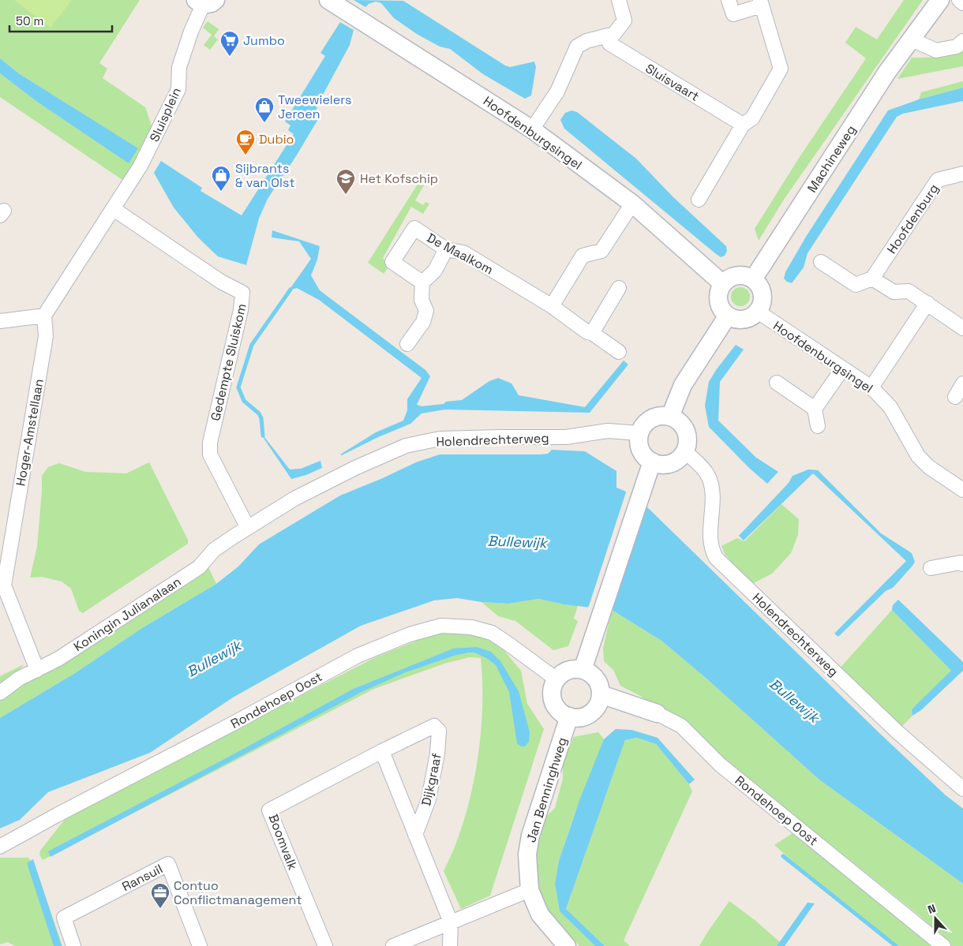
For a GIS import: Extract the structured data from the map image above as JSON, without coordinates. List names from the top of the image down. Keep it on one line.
{"streets":{"street":["Sluisvaart","Sluisplein","Hoofdenburgsingel","Machineweg","Hoofdenburg","De Maalkom","Gedempte Sluiskom","Hoger-Amstellaan","Holendrechterweg","Koningin Julianalaan","Rondehoep Oost","Dijkgraaf","Jan Benninghweg","Boomvalk","Ransuil"]},"crossings":[["Sluisplein","Gedempte Sluiskom"],["Hoofdenburgsingel","Machineweg"],["Gedempte Sluiskom","Holendrechterweg"],["Gedempte Sluiskom","Koningin Julianalaan"],["Hoger-Amstellaan","Koningin Julianalaan"],["Holendrechterweg","Koningin Julianalaan"],["Rondehoep Oost","Jan Benninghweg"],["Dijkgraaf","Boomvalk"]],"water":["Bullewijk"],"places":{"supermarket":["Jumbo"],"shop":["Tweewielers Jeroen","Sijbrants & van Olst"],"cafe":["Dubio"],"school or university":["Het Kofschip"],"office":["Contuo Conflictmanagement"]},"scale_bar":"50 m","north":"top"}
